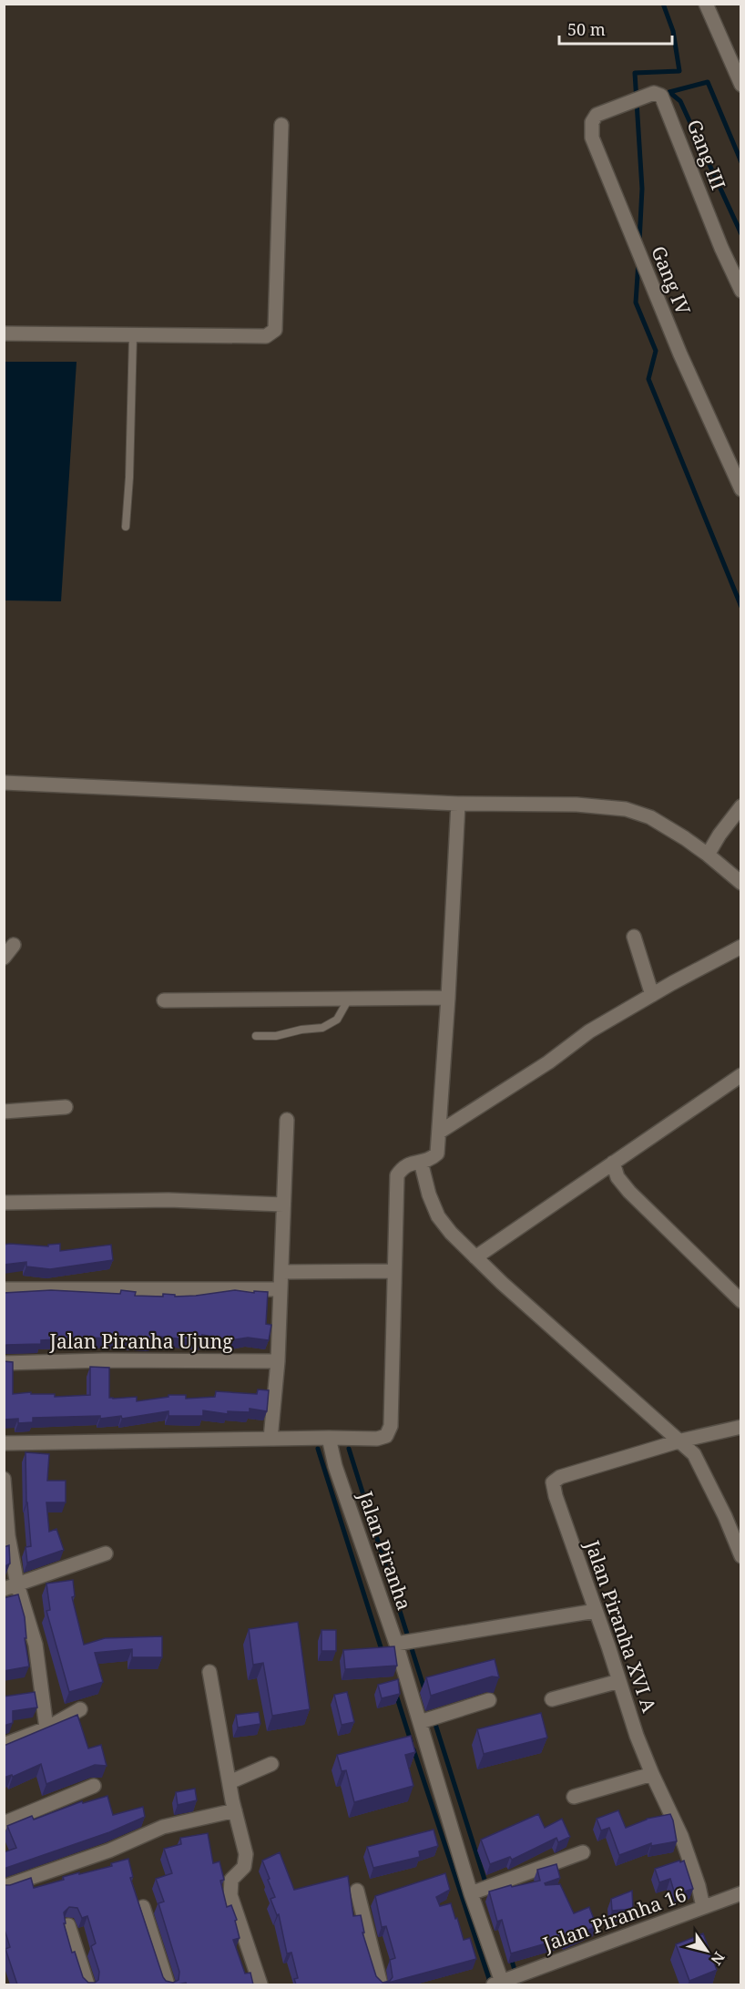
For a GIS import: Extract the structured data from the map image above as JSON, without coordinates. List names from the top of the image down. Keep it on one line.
{"streets":{"street":["Gang III","Gang IV","Jalan Piranha Ujung","Jalan Piranha","Jalan Piranha XVI A","Jalan Piranha 16"]},"crossings":[["Gang III","Gang IV"],["Jalan Piranha","Jalan Piranha 16"],["Jalan Piranha XVI A","Jalan Piranha 16"]],"scale_bar":"50 m","north":"bottom right"}
